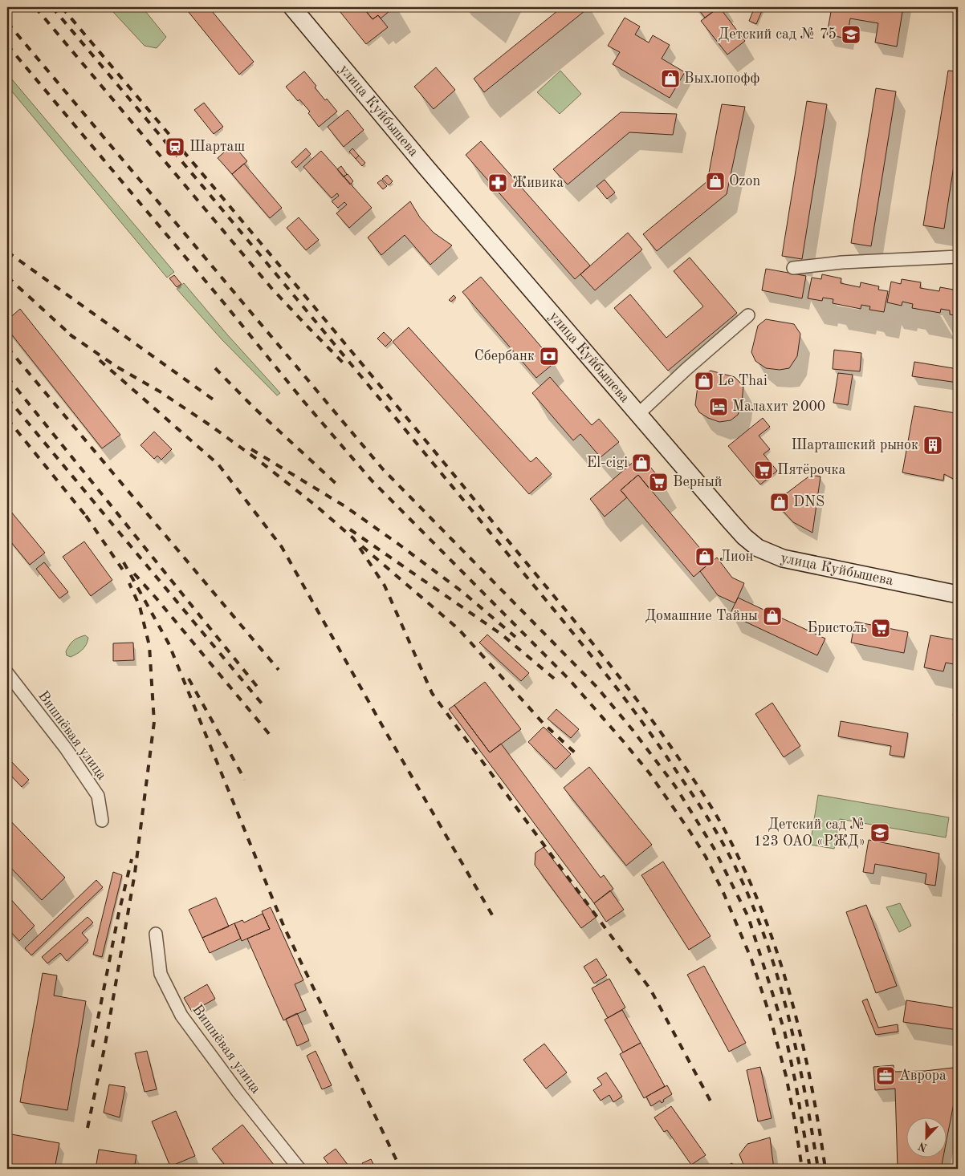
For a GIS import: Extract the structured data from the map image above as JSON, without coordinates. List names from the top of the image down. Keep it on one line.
{"streets":{"street":["улица Куйбышева","Вишнёвая улица"]},"places":{"school or university":["Детский сад № 75","Детский сад № 123 ОАО «РЖД»"],"shop":["Выхлопофф","Ozon","Le Thai","El-cigi","DNS","Лион","Домашние Тайны"],"station":["Шарташ"],"pharmacy":["Живика"],"bank":["Сбербанк"],"hotel":["Малахит 2000"],"building":["Шарташский рынок"],"supermarket":["Пятёрочка","Верный","Бристоль"],"office":["Аврора"]},"north":"bottom"}
